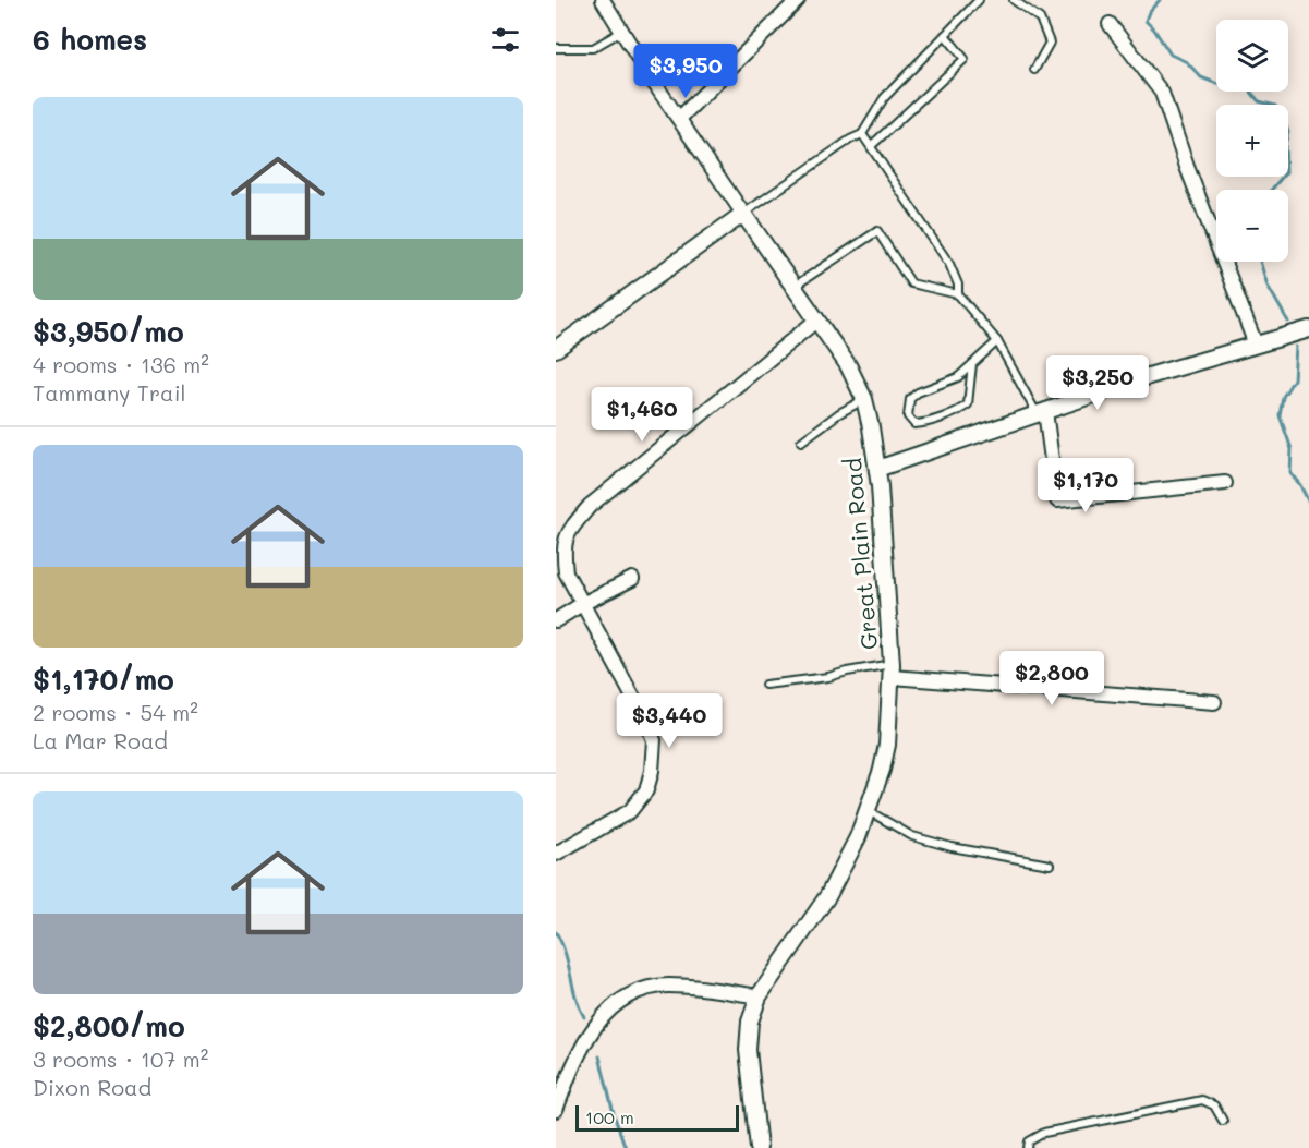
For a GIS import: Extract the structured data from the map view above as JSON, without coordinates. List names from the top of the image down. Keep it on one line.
{"streets":{"street":["Great Plain Road"]},"scale_bar":"100 m","page":{"heading":"6 homes","map_buttons":["+","−"],"price":["$3,950","$3,250","$1,460","$1,170","$2,800","$3,440"],"list":[{"name":"$3,950/mo","note":"4 rooms · 136 m² · Tammany Trail"},{"name":"$1,170/mo","note":"2 rooms · 54 m² · La Mar Road"},{"name":"$2,800/mo","note":"3 rooms · 107 m² · Dixon Road"}],"scale":"100 m"}}
